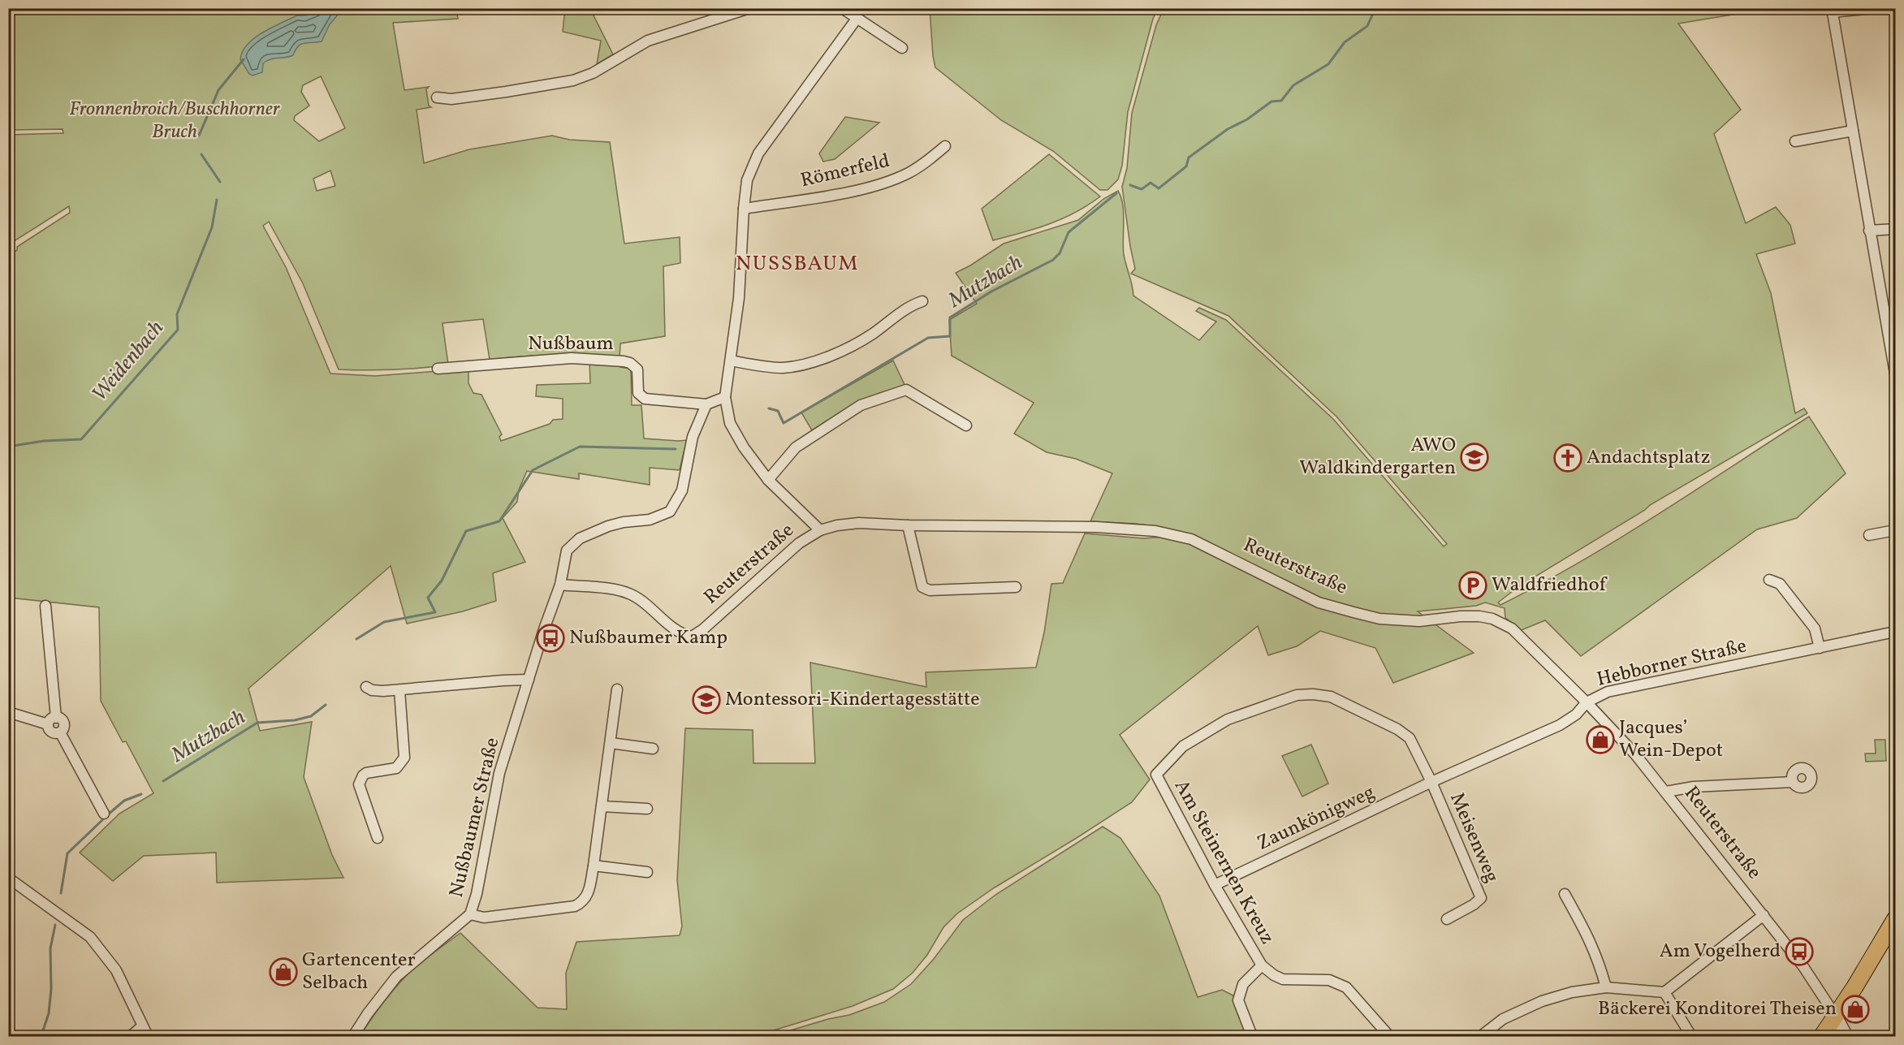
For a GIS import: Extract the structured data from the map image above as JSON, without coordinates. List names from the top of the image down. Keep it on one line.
{"streets":{"street":["Römerfeld","Nußbaum","Reuterstraße","Hebborner Straße","Nußbaumer Straße","Zaunkönigweg","Meisenweg","Am Steinernen Kreuz"]},"crossings":[["Nußbaum","Nußbaumer Straße"],["Reuterstraße","Hebborner Straße"],["Reuterstraße","Nußbaumer Straße"],["Hebborner Straße","Zaunkönigweg"],["Hebborner Straße","Meisenweg"],["Hebborner Straße","Am Steinernen Kreuz"],["Zaunkönigweg","Meisenweg"],["Zaunkönigweg","Am Steinernen Kreuz"],["Meisenweg","Am Steinernen Kreuz"]],"districts":["NUSSBAUM"],"water":["Mutzbach","Weidenbach"],"parks":["Fronnenbroich/Buschhorner Bruch"],"places":{"school or university":["AWO Waldkindergarten","Montessori-Kindertagesstätte"],"church":["Andachtsplatz"],"parking":["Waldfriedhof"],"bus stop":["Nußbaumer Kamp","Am Vogelherd"],"shop":["Jacques’ Wein-Depot","Gartencenter Selbach","Bäckerei Konditorei Theisen"]}}
